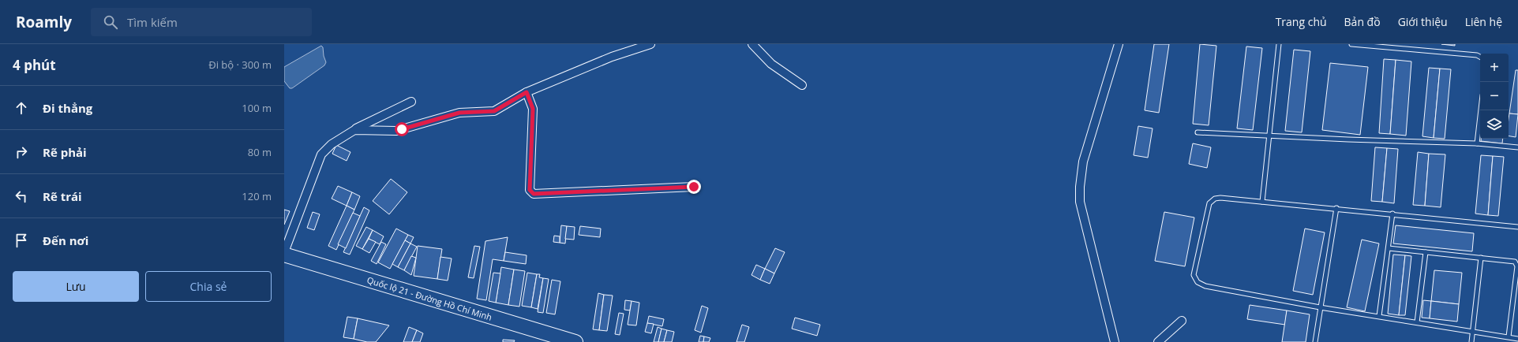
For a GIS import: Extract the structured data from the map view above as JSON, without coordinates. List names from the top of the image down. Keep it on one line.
{"streets":{"highway":["Quốc lộ 21 - Đường Hồ Chí Minh"]},"page":{"header":"Roamly","search":"Tìm kiếm","nav":["Trang chủ","Bản đồ","Giới thiệu","Liên hệ"],"heading":["4 phút","Đi bộ · 300 m"],"map_buttons":["+","−"],"list":[["Đi thẳng","100 m"],["Rẽ phải","80 m"],["Rẽ trái","120 m"],"Đến nơi"],"buttons":["Lưu","Chia sẻ"]}}
